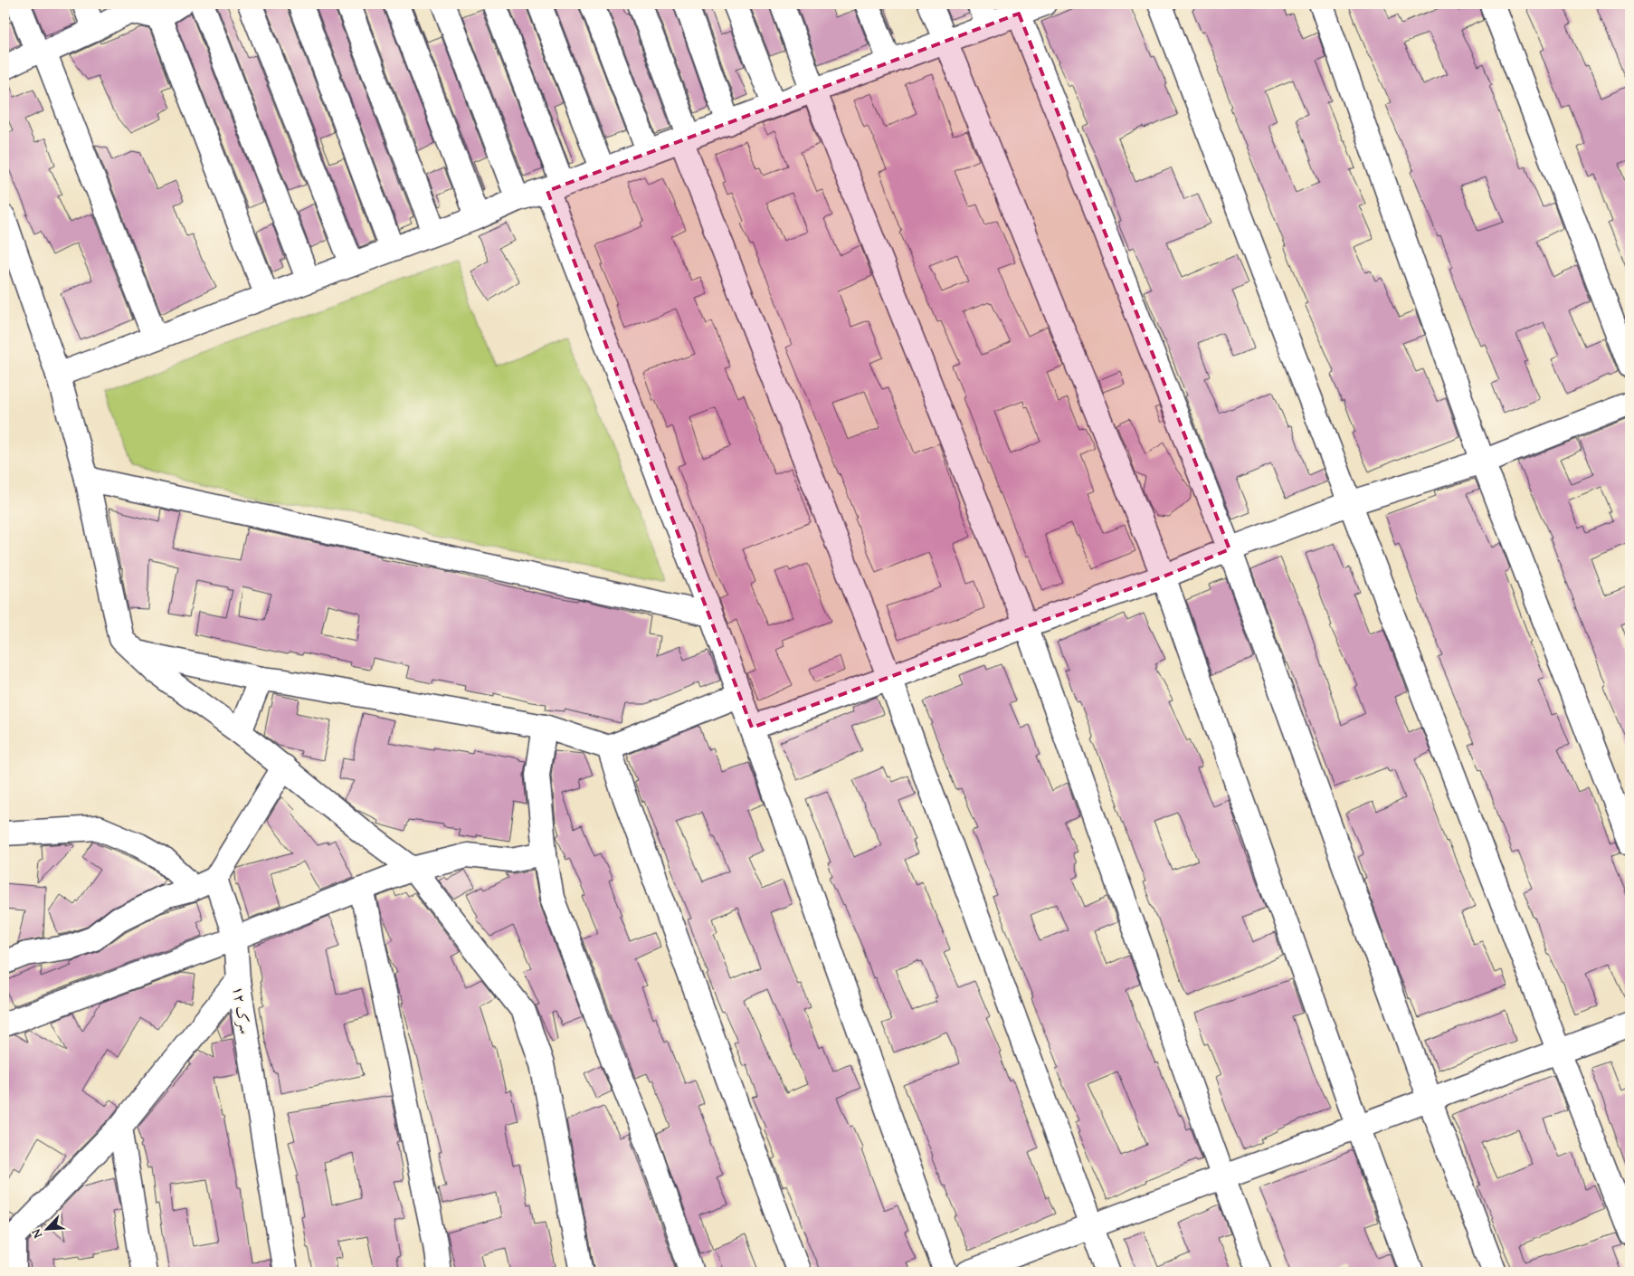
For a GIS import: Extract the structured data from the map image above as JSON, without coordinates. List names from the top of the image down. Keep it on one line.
{"streets":{"street":["سرک ۱۲"]},"north":"bottom left"}
